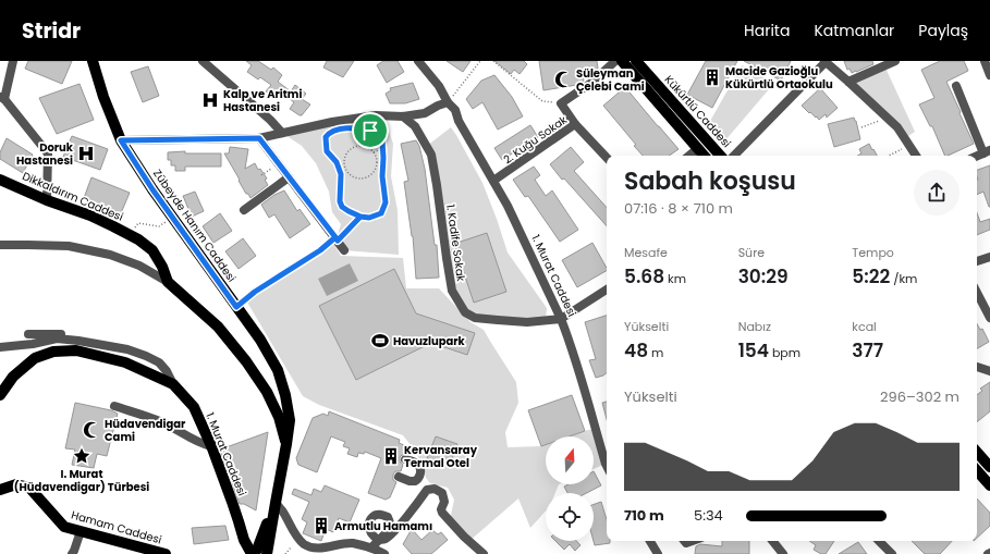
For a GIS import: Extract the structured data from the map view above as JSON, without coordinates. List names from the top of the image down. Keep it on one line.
{"streets":{"main road":["Kükürtlü Caddesi","Dikkaldırım Caddesi","Zübeyde Hanım Caddesi","1. Murat Caddesi","Hamam Caddesi"],"street":["2. Kuğu Sokak","1. Kadife Sokak"]},"crossings":[["2. Kuğu Sokak","1. Murat Caddesi"],["Dikkaldırım Caddesi","Zübeyde Hanım Caddesi"],["Zübeyde Hanım Caddesi","1. Murat Caddesi"],["1. Kadife Sokak","1. Murat Caddesi"]],"places":{"building":["Macide Gazioğlu Kükürtlü Ortaokulu","Kervansaray Termal Otel","Armutlu Hamamı"],"mosque":["Süleyman Çelebi Cami","Hüdavendigar Cami"],"hospital":["Kalp ve Aritmi Hastanesi","Doruk Hastanesi"],"sports":["Havuzlupark"],"place":["I. Murat (Hüdavendigar) Türbesi"]},"north":"top","page":{"header":"Stridr","nav":["Harita","Katmanlar","Paylaş"],"heading":["Sabah koşusu","07:16 · 8 × 710 m"],"stats":[["Mesafe","5.68 km"],["Süre","30:29"],["Tempo","5:22 /km"],["Yükselti","48 m"],["Nabız","154 bpm"],["kcal","377"]],"chart":["Yükselti","296–302 m"],"list":[{"name":"710 m","note":"5:34"}]}}
